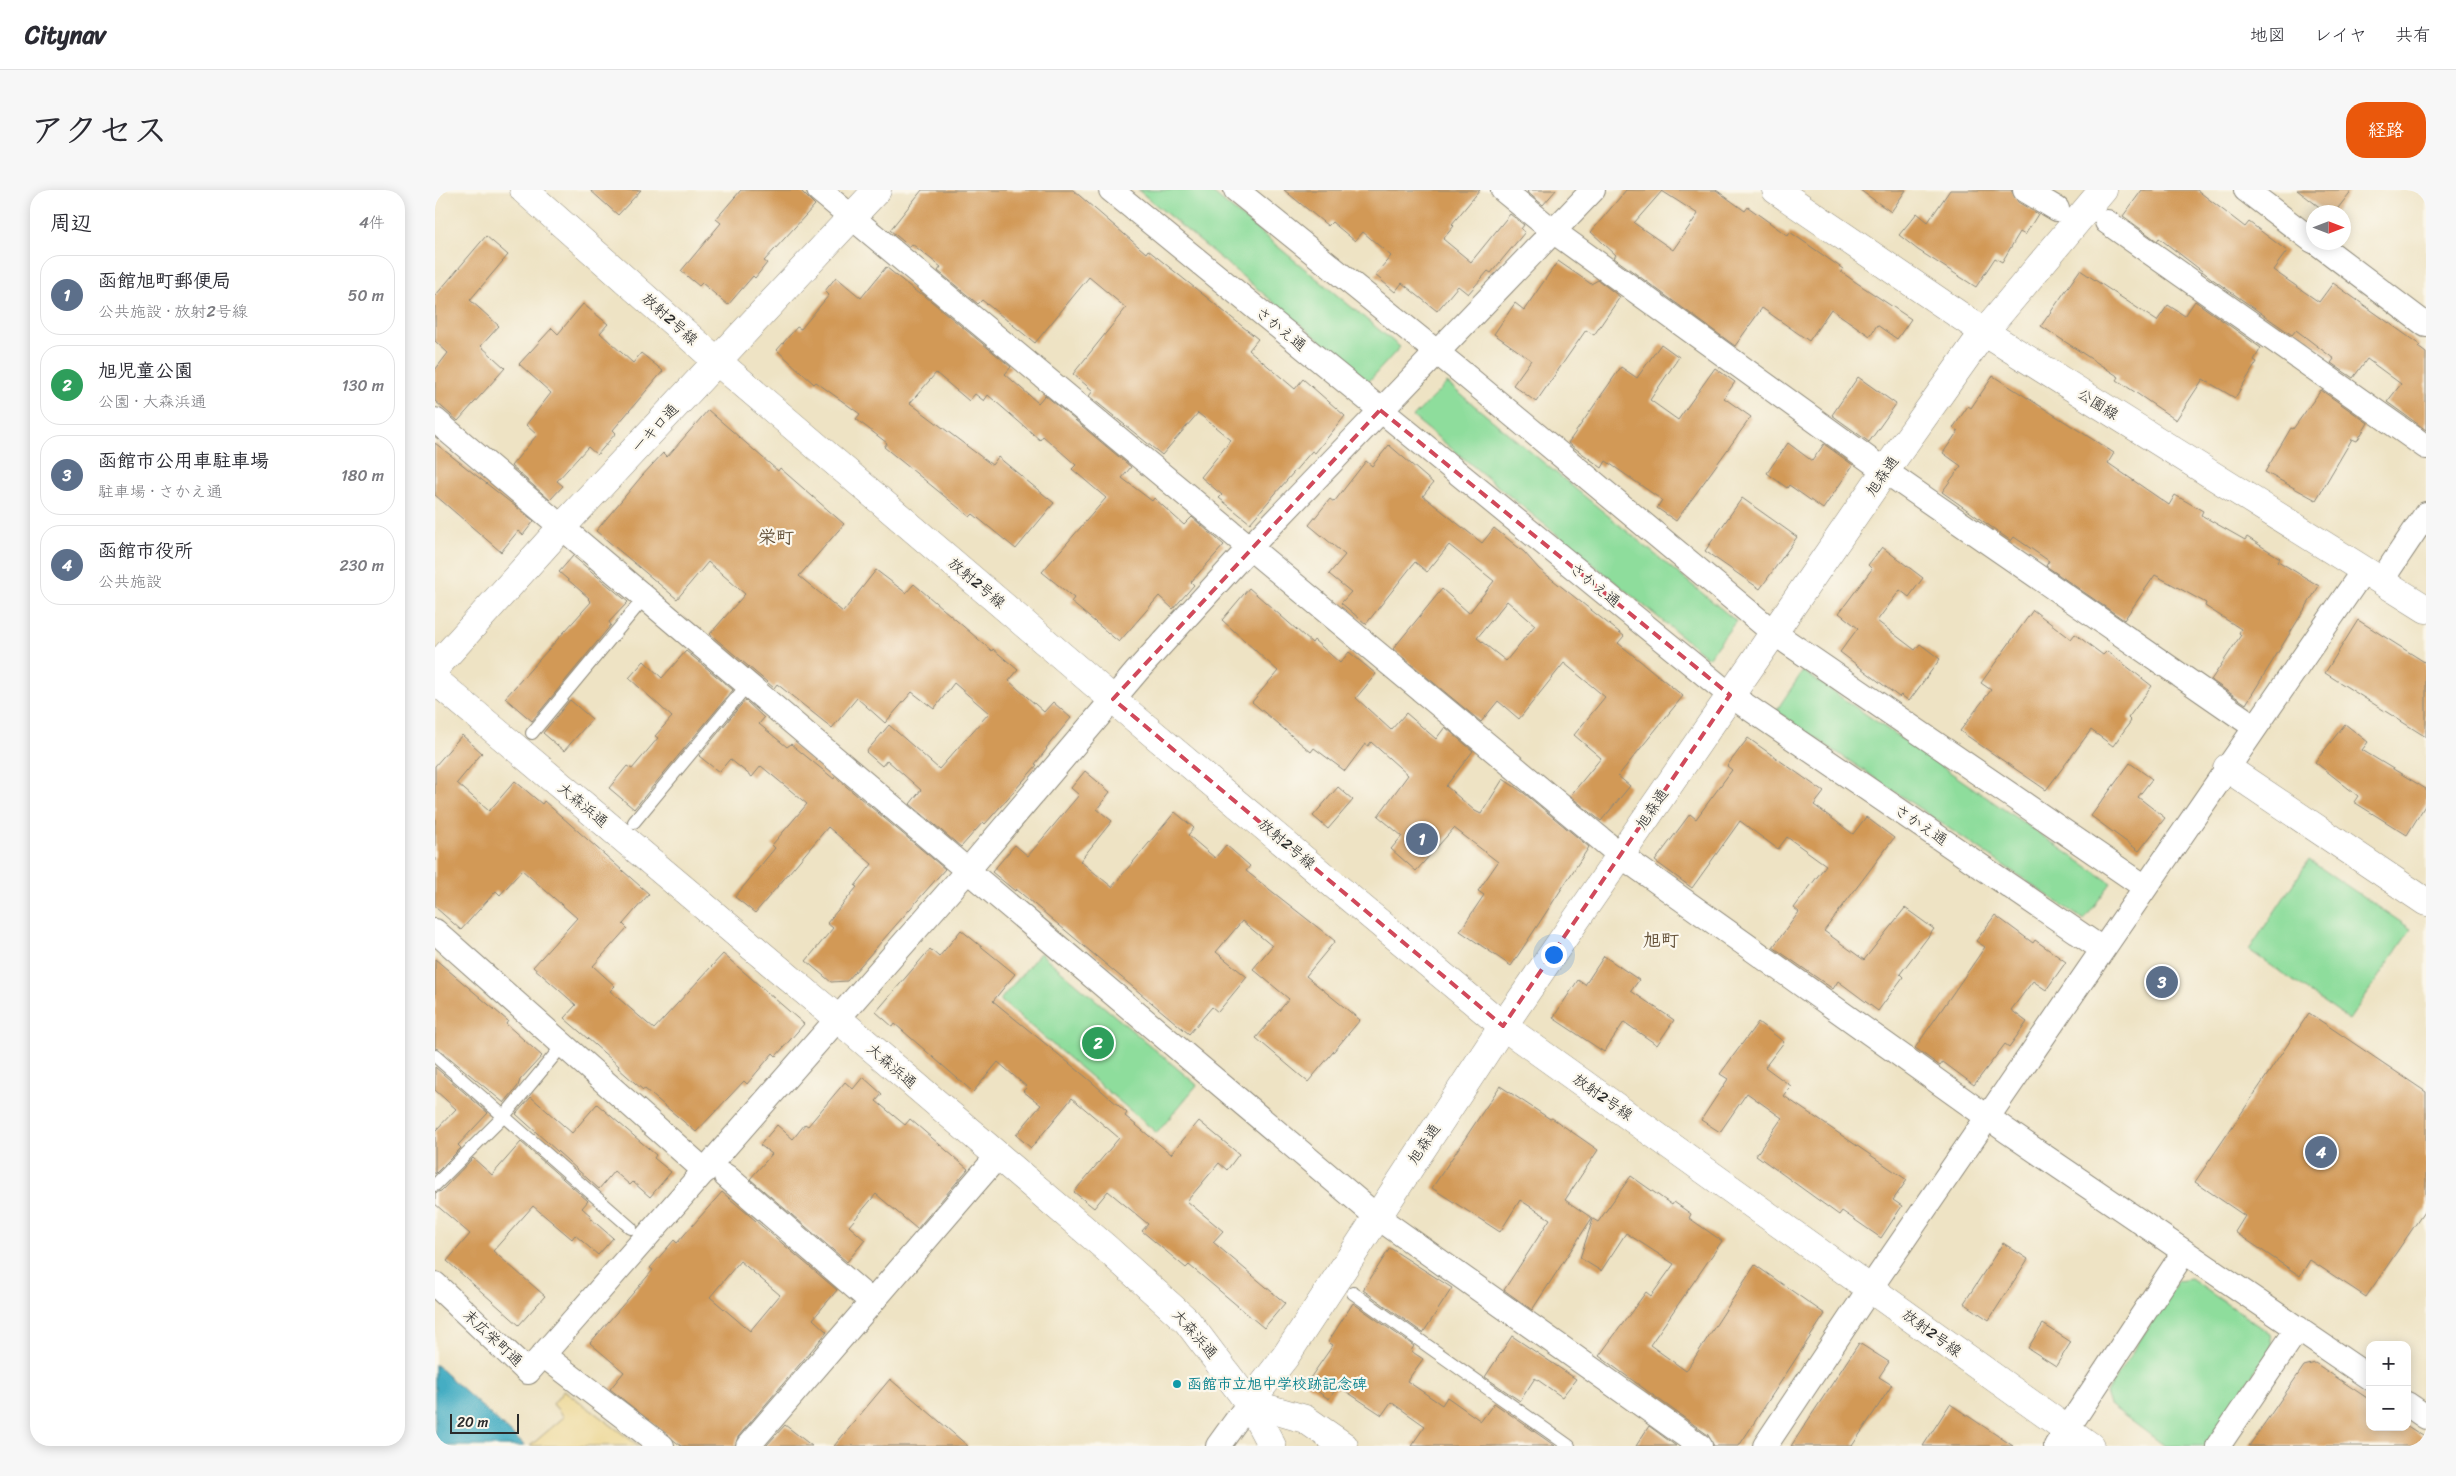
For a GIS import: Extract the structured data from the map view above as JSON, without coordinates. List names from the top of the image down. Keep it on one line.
{"streets":{"street":["放射2号線","さかえ通","公園線","一キロ通","旭森通","大森浜通","末広栄町通"]},"crossings":[["放射2号線","一キロ通"],["放射2号線","旭森通"],["さかえ通","旭森通"],["公園線","旭森通"],["旭森通","大森浜通"]],"districts":["栄町","旭町"],"places":["函館市立旭中学校跡記念碑"],"scale_bar":"20 m","north":"right","page":{"header":"Citynav","nav":["地図","レイヤ","共有"],"title":"アクセス","buttons":"経路","heading":["周辺","4件"],"list":[{"mark":"1","name":"函館旭町郵便局","note":"公共施設 · 放射2号線","value":"50 m"},{"mark":"2","name":"旭児童公園","note":"公園 · 大森浜通","value":"130 m"},{"mark":"3","name":"函館市公用車駐車場","note":"駐車場 · さかえ通","value":"180 m"},{"mark":"4","name":"函館市役所","note":"公共施設","value":"230 m"}],"pins":["1","3","2","4"],"map_buttons":["+","−"],"scale":"20 m"}}
